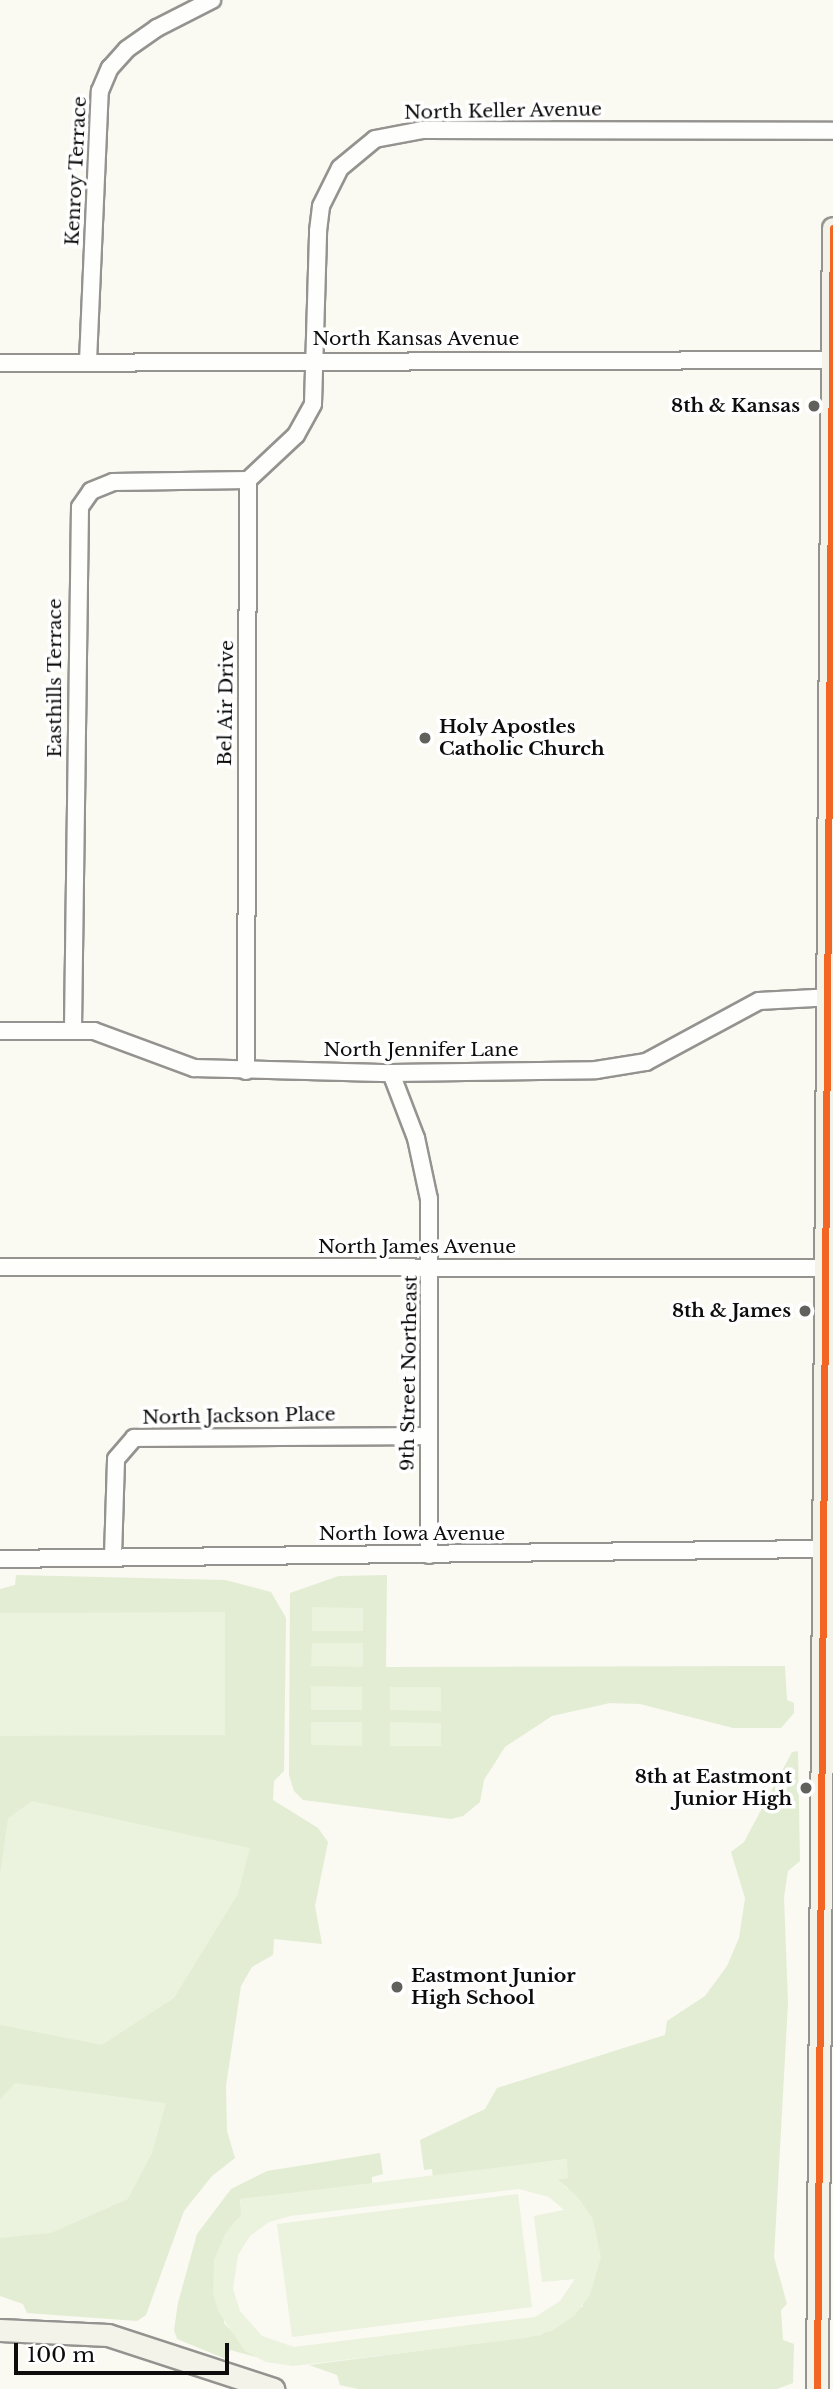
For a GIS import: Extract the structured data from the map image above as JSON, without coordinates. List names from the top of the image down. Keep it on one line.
{"streets":{"street":["North Keller Avenue","Kenroy Terrace","North Kansas Avenue","Easthills Terrace","Bel Air Drive","North Jennifer Lane","North James Avenue","9th Street Northeast","North Jackson Place","North Iowa Avenue"]},"crossings":[["North Keller Avenue","North Kansas Avenue"],["Kenroy Terrace","North Kansas Avenue"],["Easthills Terrace","Bel Air Drive"],["Easthills Terrace","North Jennifer Lane"],["Bel Air Drive","North Jennifer Lane"],["North Jennifer Lane","9th Street Northeast"],["North James Avenue","9th Street Northeast"],["9th Street Northeast","North Jackson Place"],["9th Street Northeast","North Iowa Avenue"],["North Jackson Place","North Iowa Avenue"]],"places":["8th & Kansas","Holy Apostles Catholic Church","8th & James","8th at Eastmont Junior High","Eastmont Junior High School"],"scale_bar":"100 m"}
